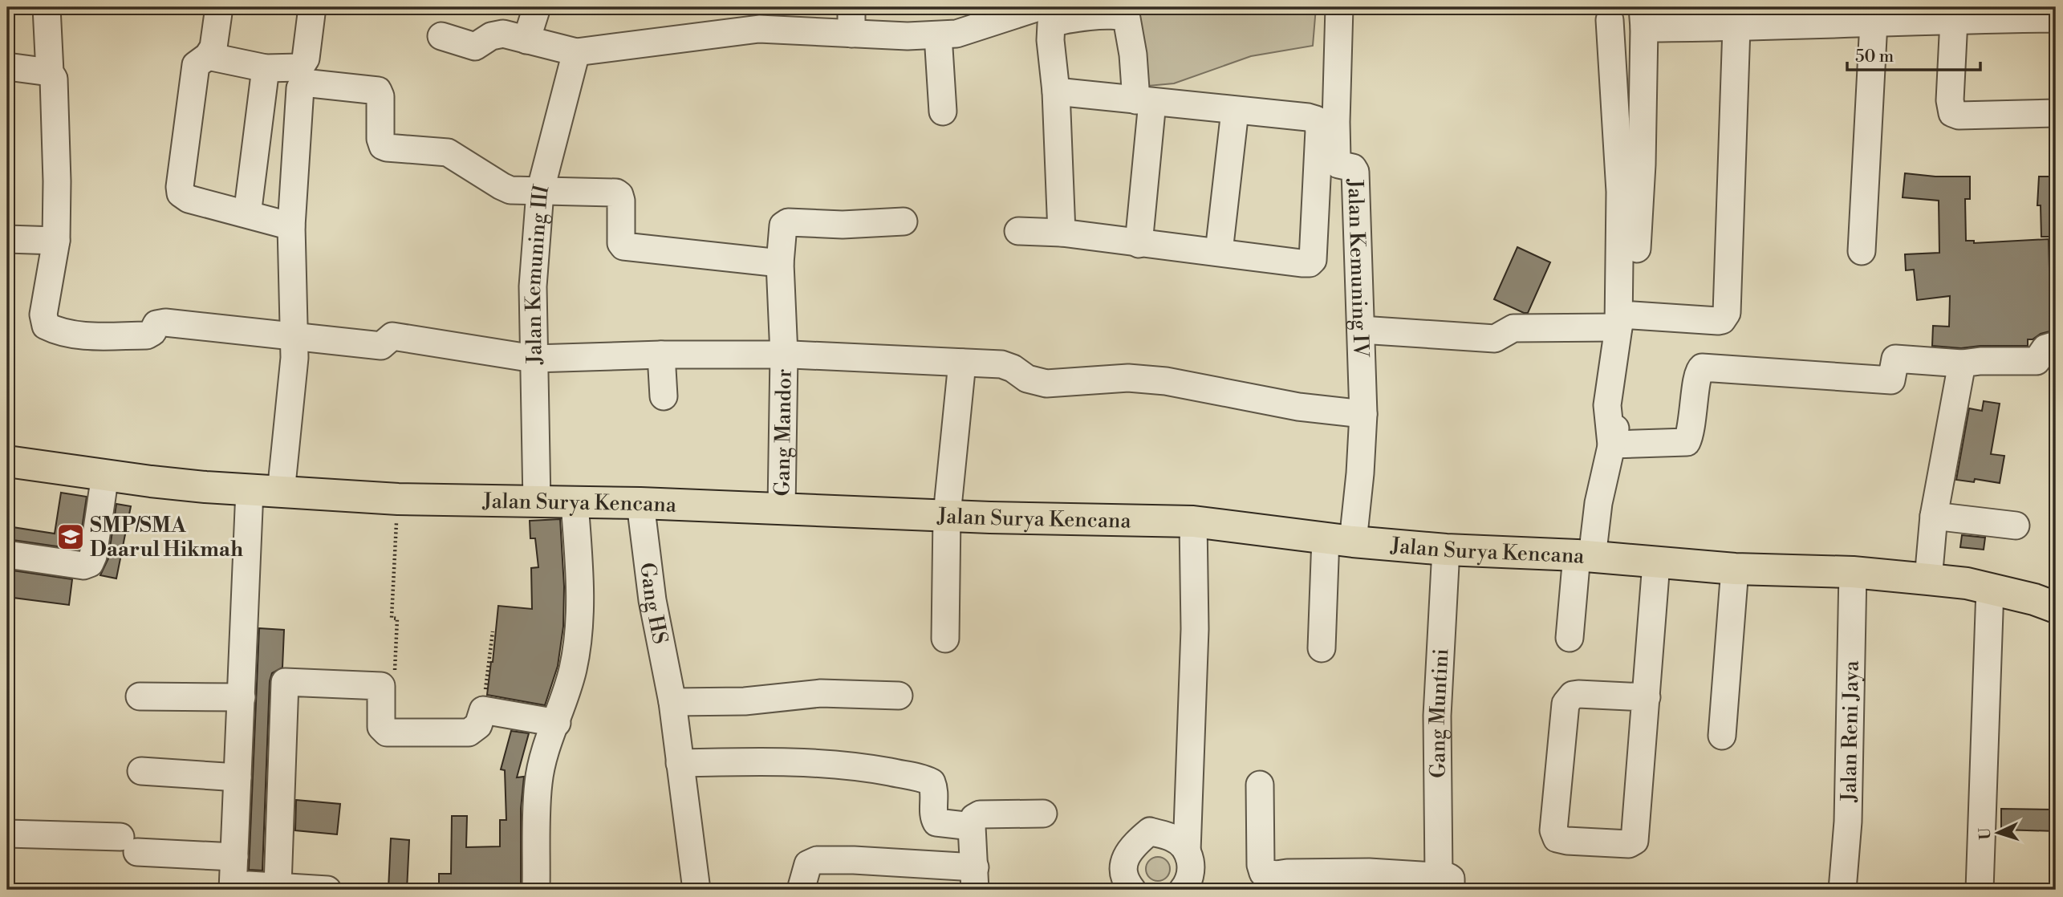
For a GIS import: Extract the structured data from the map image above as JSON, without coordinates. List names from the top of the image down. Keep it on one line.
{"streets":{"main road":["Jalan Surya Kencana"],"street":["Jalan Kemuning IV","Jalan Kemuning III","Gang Mandor","Gang HS","Gang Muntini","Jalan Reni Jaya"]},"crossings":[["Jalan Kemuning IV","Jalan Surya Kencana"],["Jalan Kemuning III","Jalan Surya Kencana"],["Gang Mandor","Jalan Surya Kencana"],["Jalan Surya Kencana","Gang HS"],["Jalan Surya Kencana","Gang Muntini"],["Jalan Surya Kencana","Jalan Reni Jaya"]],"places":{"school or university":["SMP/SMA Daarul Hikmah"]},"scale_bar":"50 m","north":"left"}
